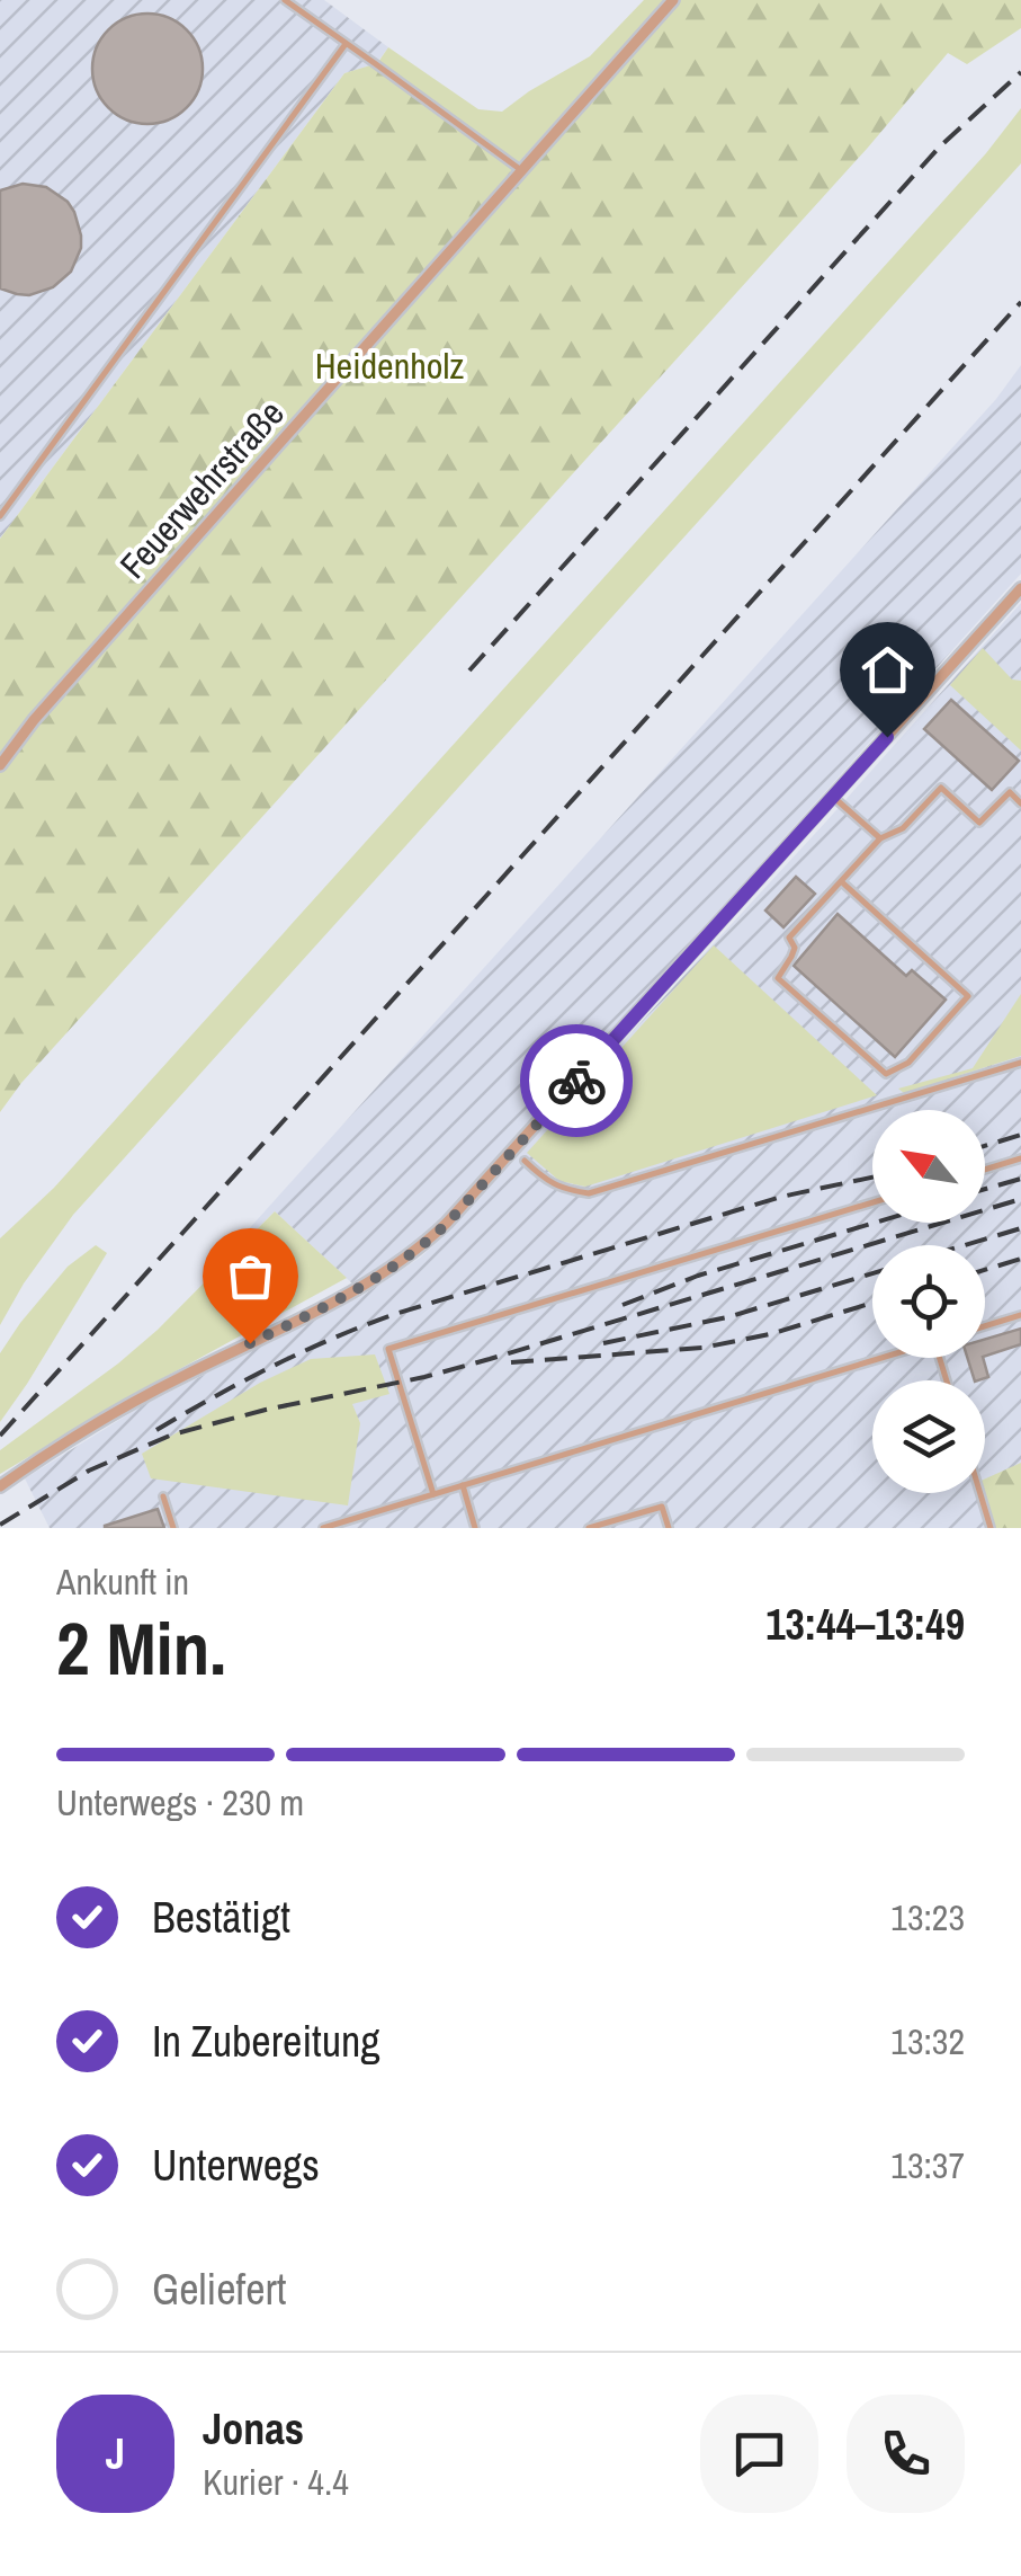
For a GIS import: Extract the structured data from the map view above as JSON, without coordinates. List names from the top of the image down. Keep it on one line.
{"streets":{"street":["Feuerwehrstraße"]},"parks":["Heidenholz"],"north":"top left","page":{"heading":["2 Min.","Ankunft in","13:44–13:49"],"panel":["Jonas","Kurier · 4.4"],"bar":"Unterwegs · 230 m","list":[["Bestätigt","13:23"],["In Zubereitung","13:32"],["Unterwegs","13:37"],"Geliefert"],"round":"J"}}
